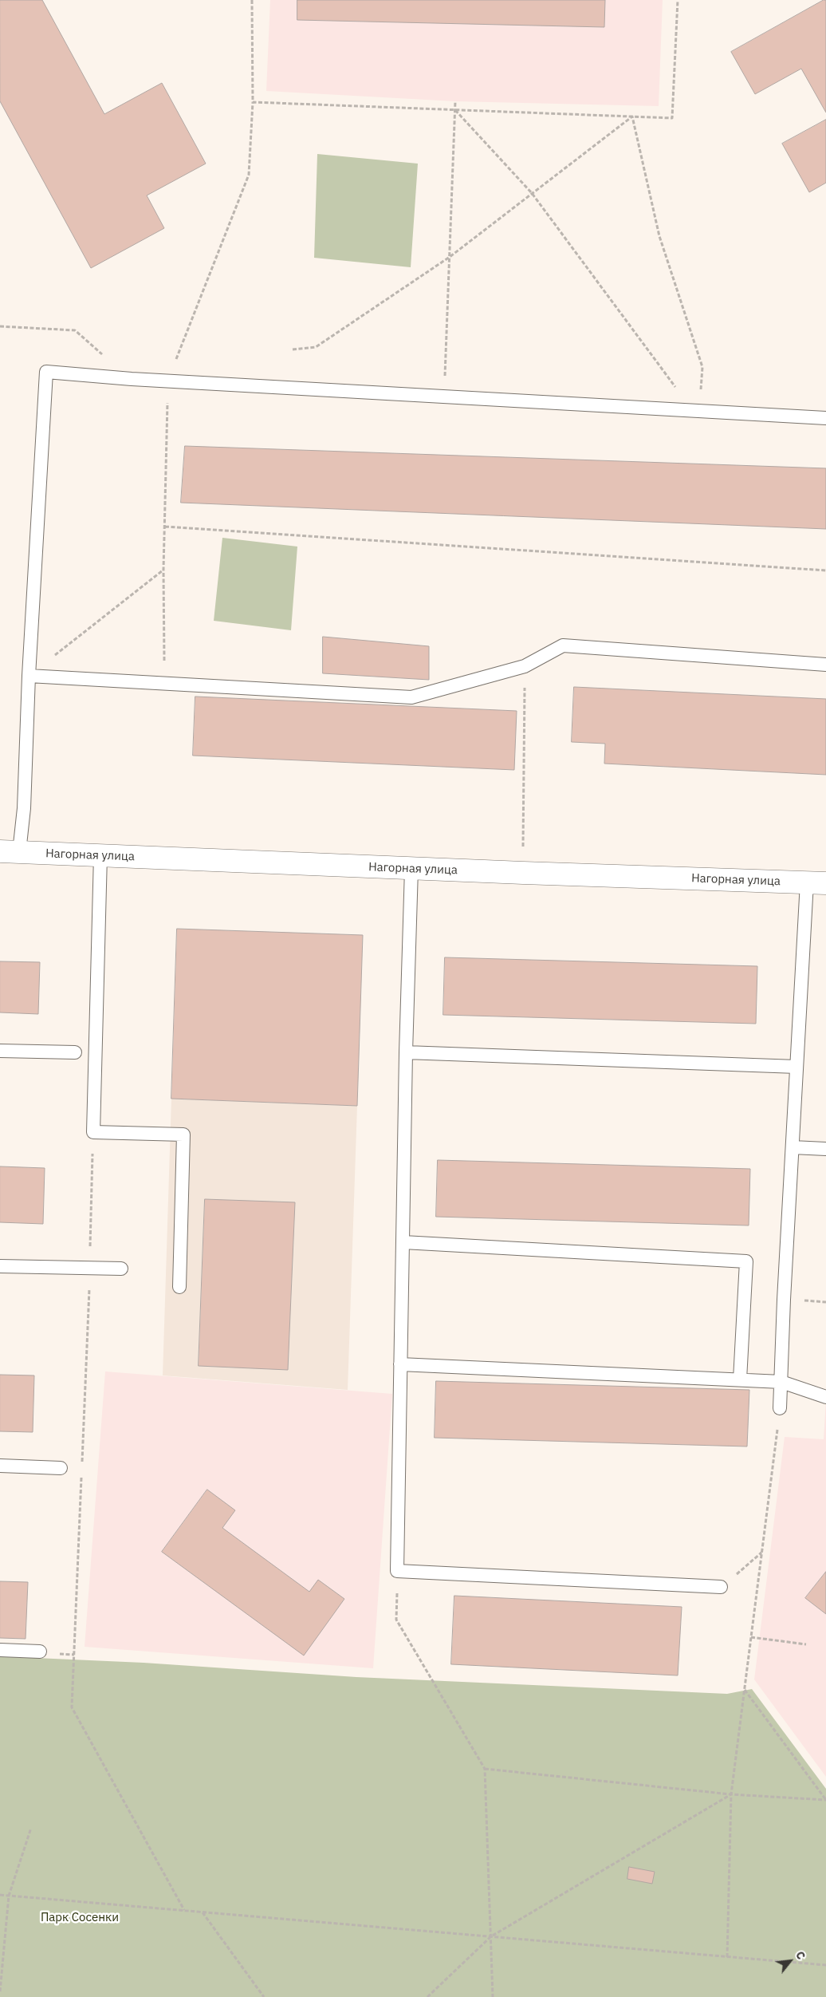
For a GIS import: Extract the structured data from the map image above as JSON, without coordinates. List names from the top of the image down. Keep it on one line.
{"streets":{"street":["Нагорная улица"]},"parks":["Парк Сосенки"],"north":"top right"}
